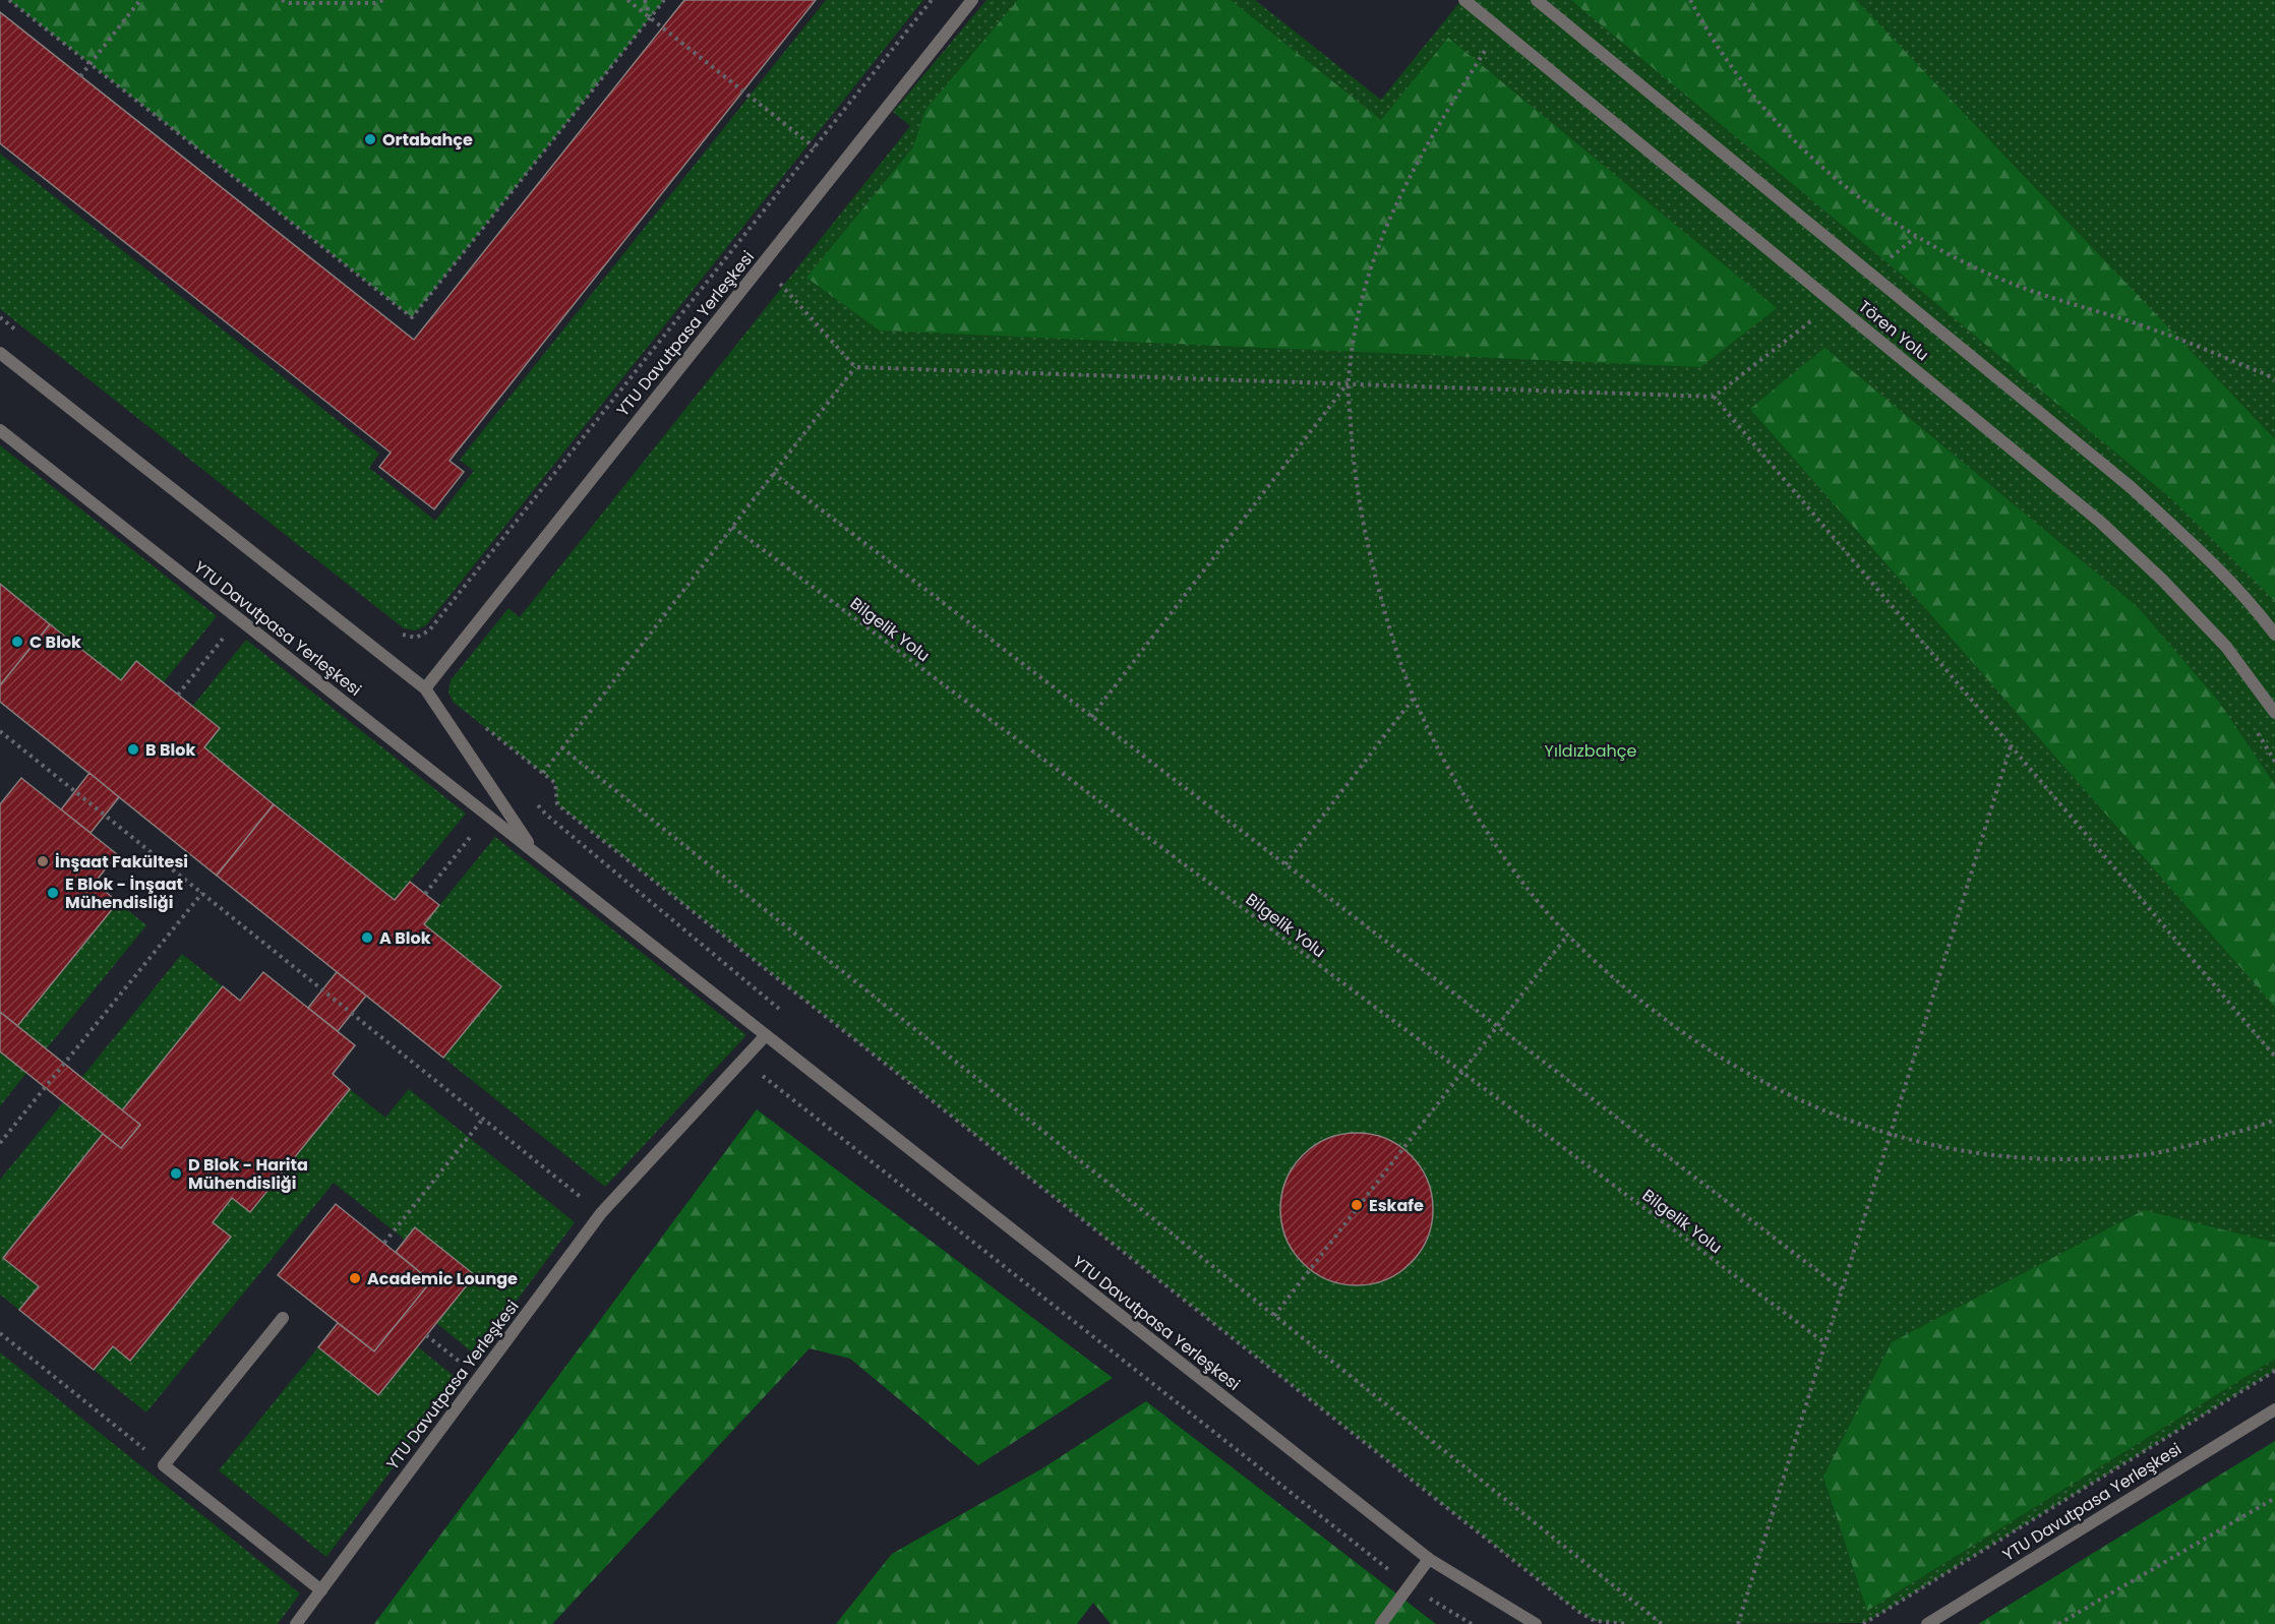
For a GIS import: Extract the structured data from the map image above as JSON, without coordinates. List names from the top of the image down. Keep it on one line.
{"streets":{"street":["Tören Yolu","YTU Davutpasa Yerleşkesi"],"path":["Bilgelik Yolu"]},"parks":["Yıldızbahçe"],"places":["Ortabahçe","C Blok","B Blok","İnşaat Fakültesi","E Blok - İnşaat Mühendisliği","A Blok","D Blok - Harita Mühendisliği","Eskafe","Academic Lounge"]}
